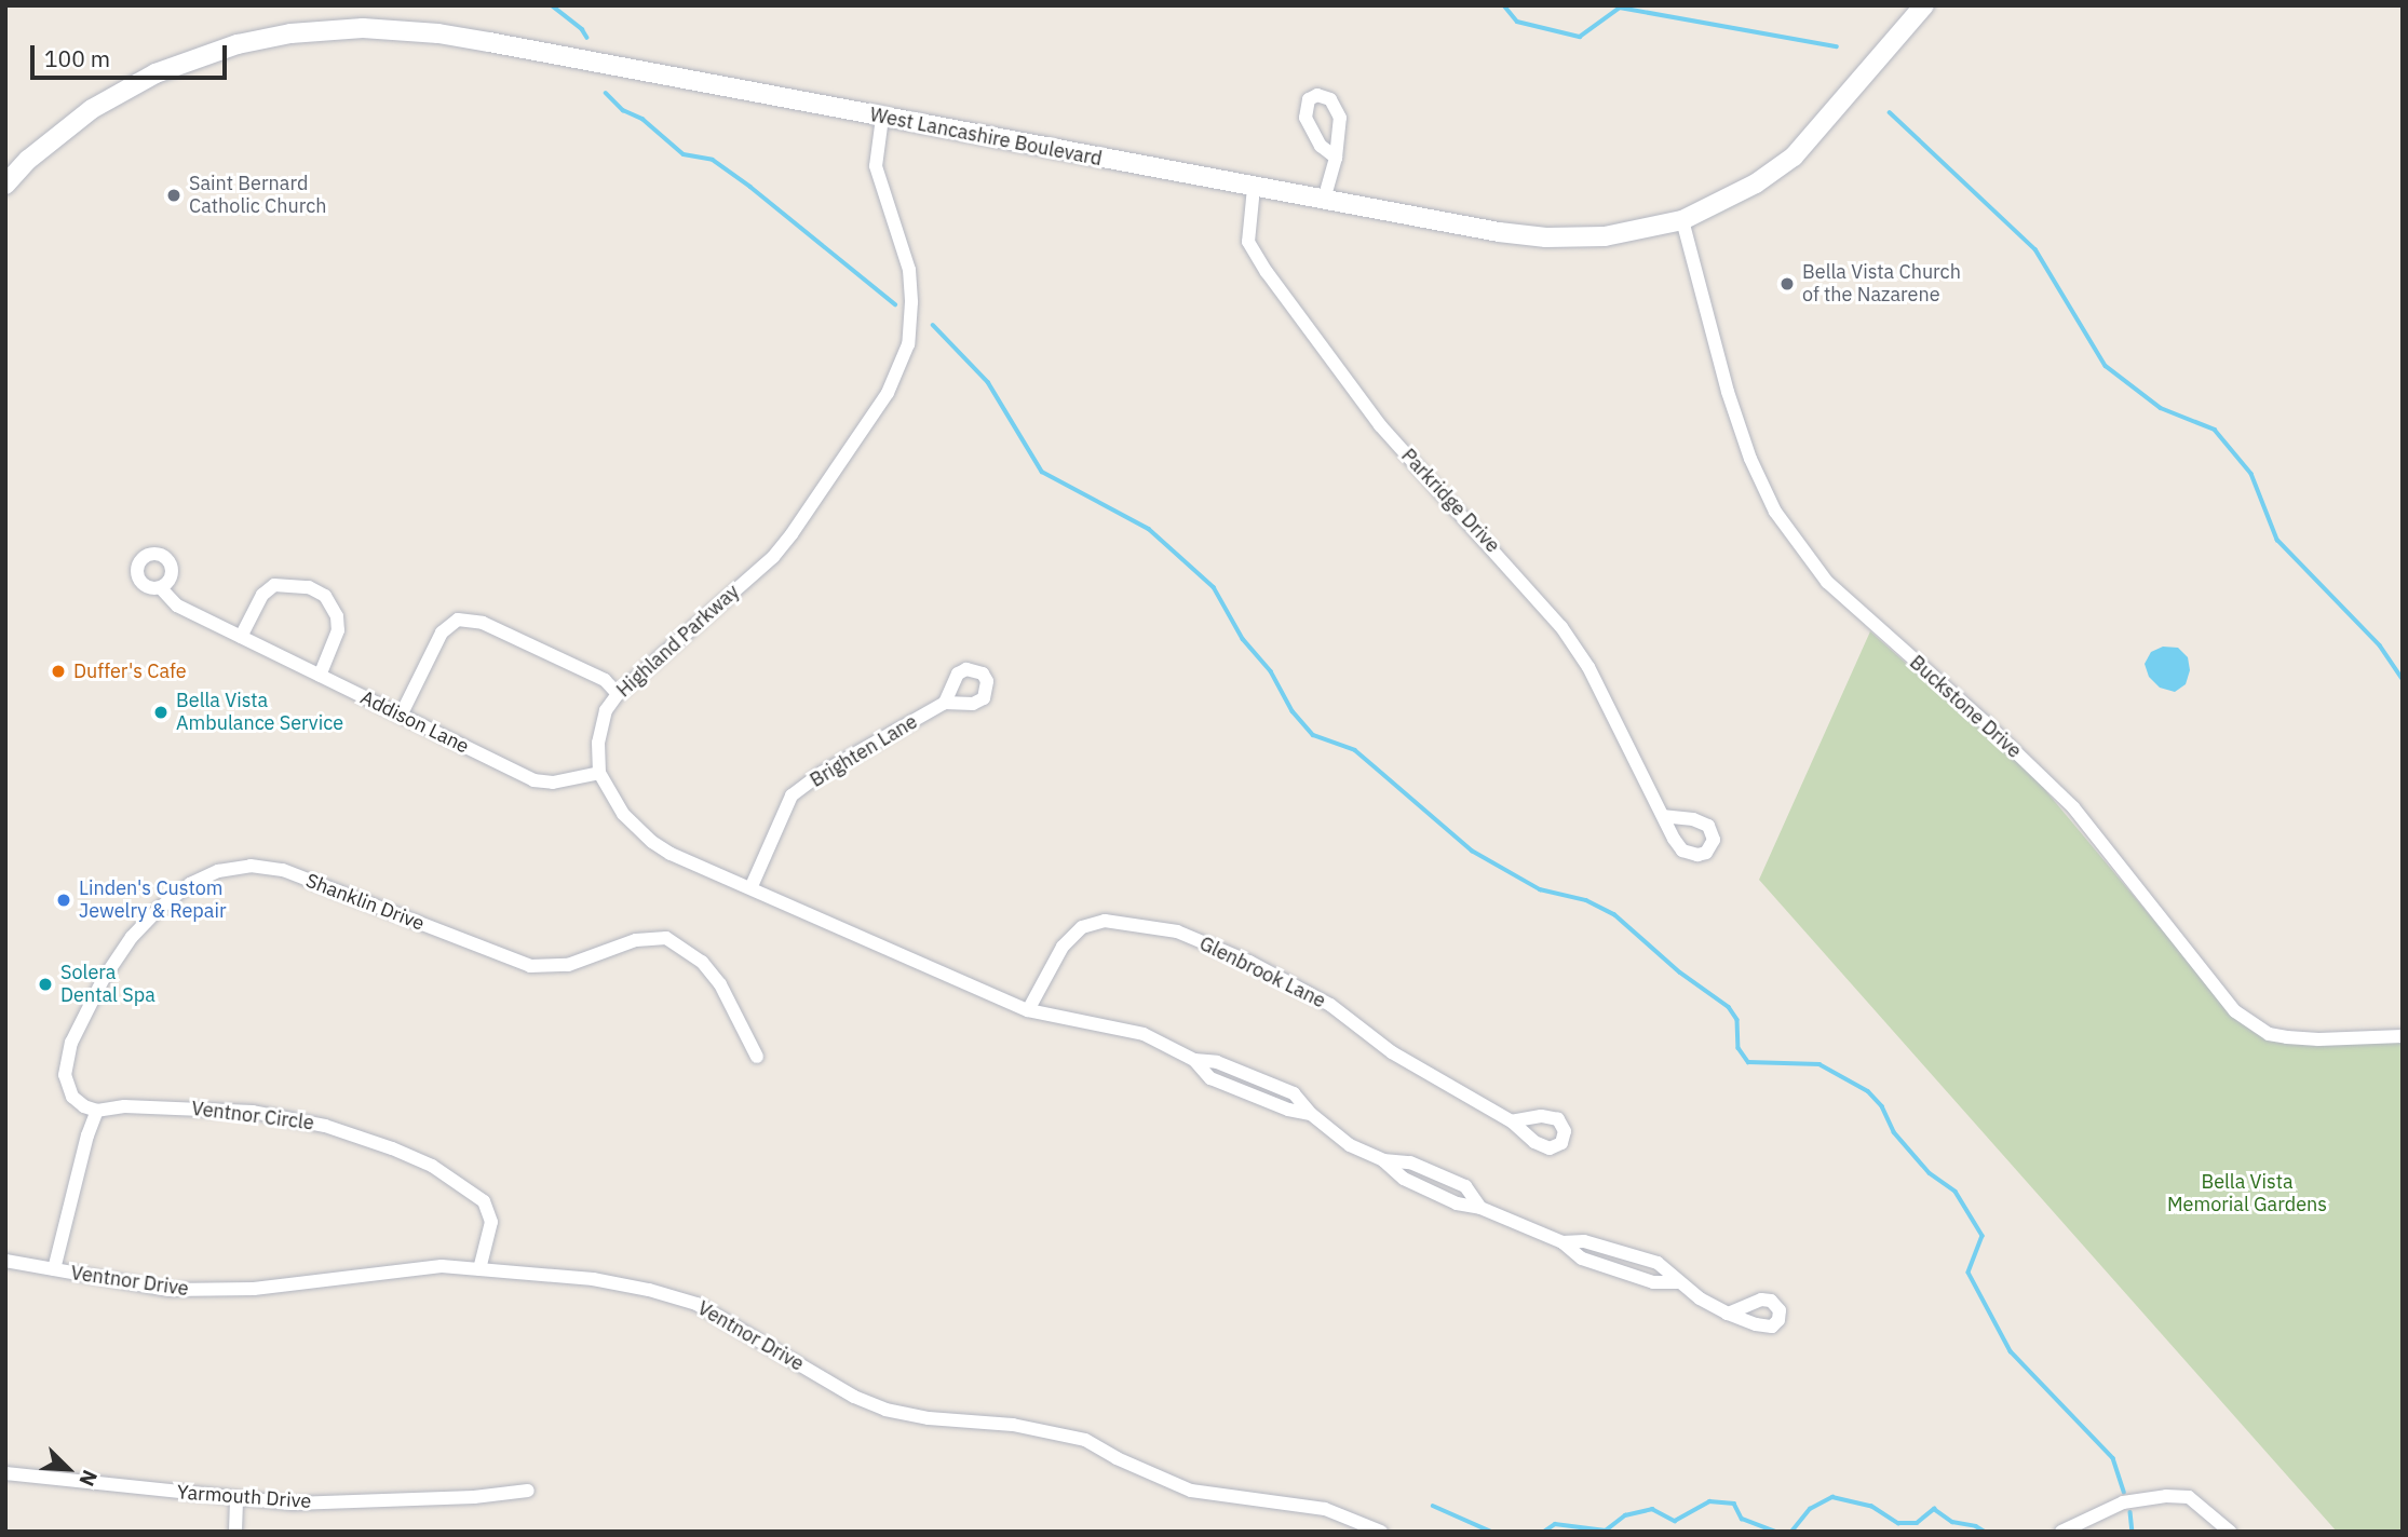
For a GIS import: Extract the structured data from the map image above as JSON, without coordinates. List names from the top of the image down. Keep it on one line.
{"streets":{"main road":["West Lancashire Boulevard"],"street":["Parkridge Drive","Highland Parkway","Buckstone Drive","Addison Lane","Brighten Lane","Shanklin Drive","Glenbrook Lane","Ventnor Circle","Ventnor Drive","Yarmouth Drive"]},"crossings":[["West Lancashire Boulevard","Parkridge Drive"],["West Lancashire Boulevard","Highland Parkway"],["West Lancashire Boulevard","Buckstone Drive"],["Highland Parkway","Addison Lane"],["Shanklin Drive","Ventnor Circle"],["Ventnor Circle","Ventnor Drive"]],"parks":["Bella Vista Memorial Gardens"],"places":["Saint Bernard Catholic Church","Bella Vista Church of the Nazarene","Duffer's Cafe","Bella Vista Ambulance Service","Linden's Custom Jewelry & Repair","Solera Dental Spa"],"scale_bar":"100 m","north":"bottom right"}
